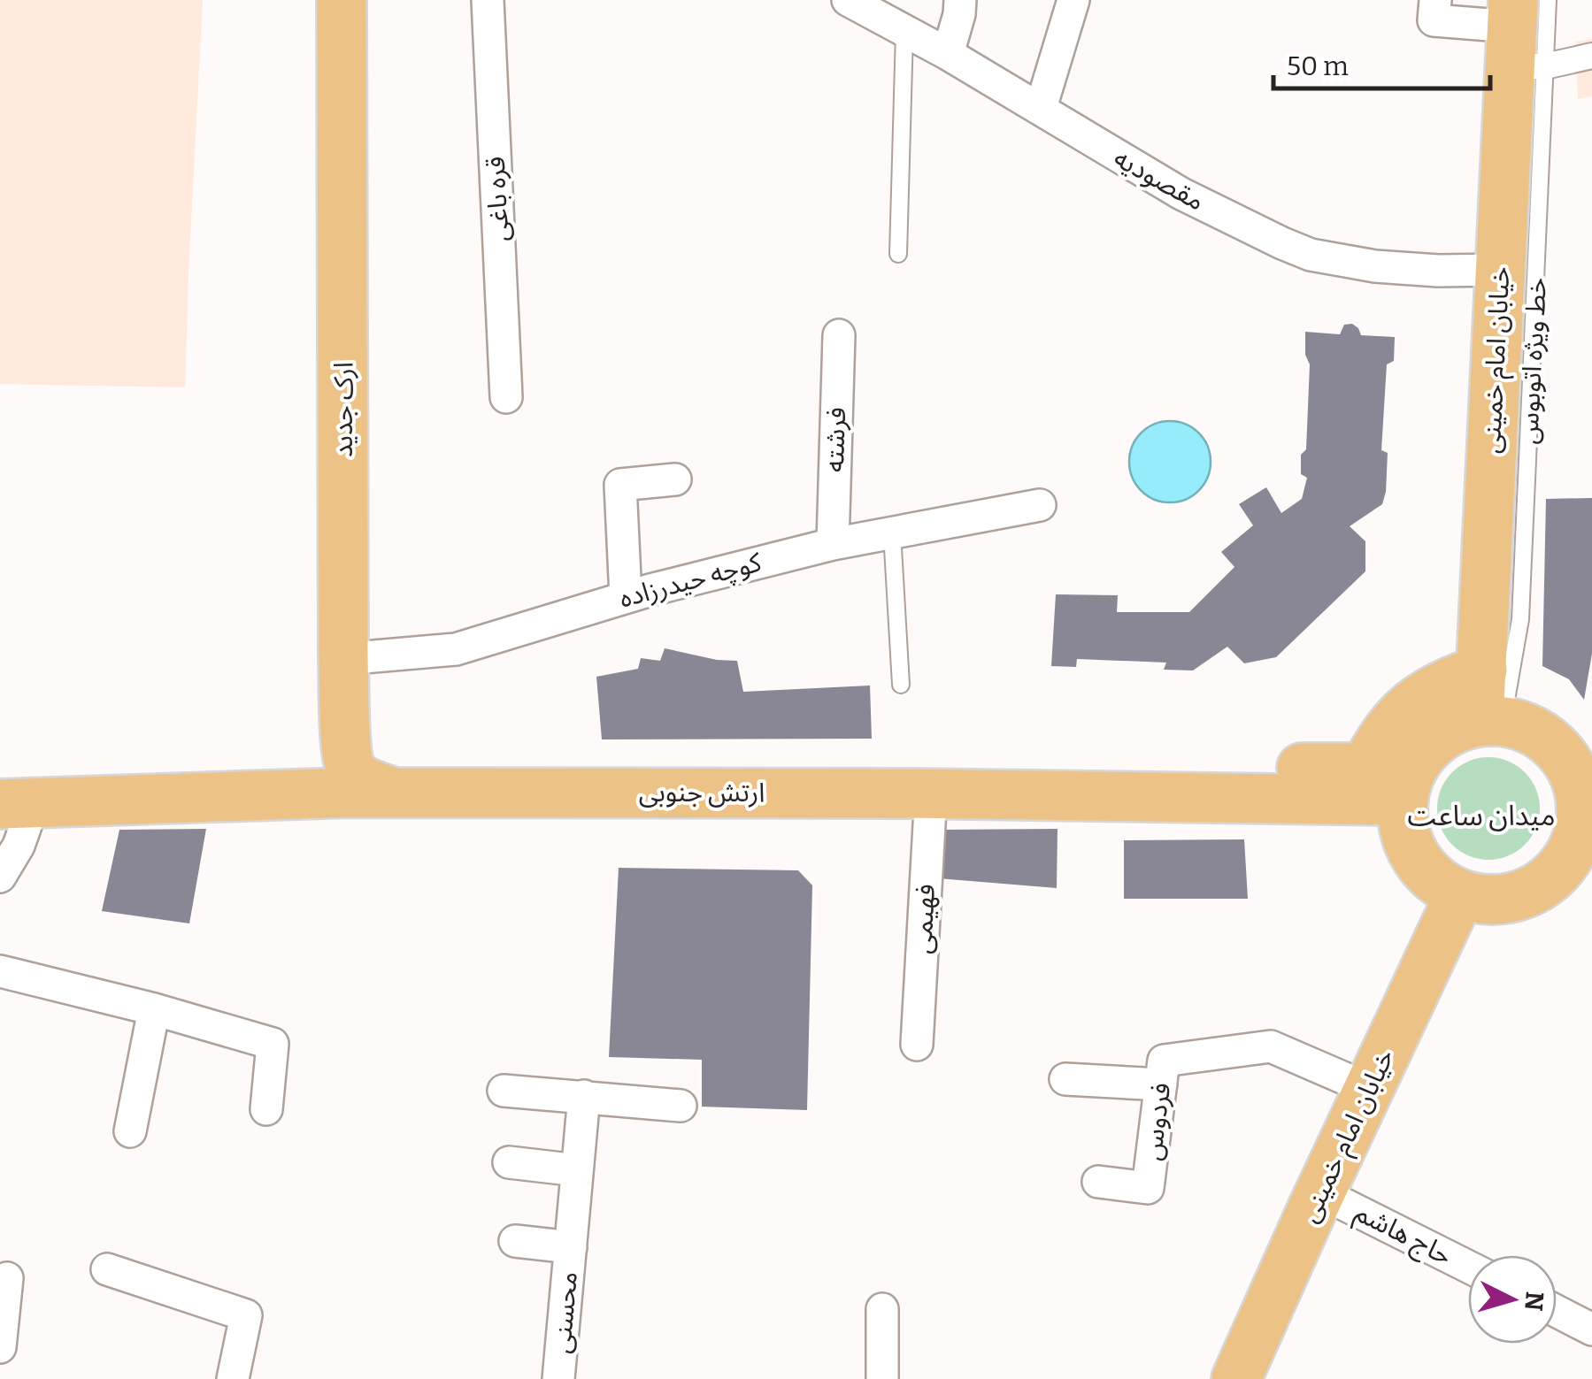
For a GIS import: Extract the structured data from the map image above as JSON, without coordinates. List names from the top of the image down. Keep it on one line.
{"streets":{"main road":["خیابان امام خمینی","ارک جدید","ارتش جنوبی"],"street":["مقصودیه","قره باغی","فرشته","کوچه حیدرزاده","فهیمی","فردوس","حاج هاشم","محسنی"],"lane":["خط ویژه اتوبوس"]},"crossings":[["مقصودیه","خیابان امام خمینی"],["خیابان امام خمینی","خط ویژه اتوبوس"],["خیابان امام خمینی","ارتش جنوبی"],["خیابان امام خمینی","فردوس"],["خیابان امام خمینی","حاج هاشم"],["خط ویژه اتوبوس","ارتش جنوبی"],["ارک جدید","کوچه حیدرزاده"],["فرشته","کوچه حیدرزاده"],["ارتش جنوبی","فهیمی"]],"districts":["میدان ساعت"],"scale_bar":"50 m","north":"right"}
